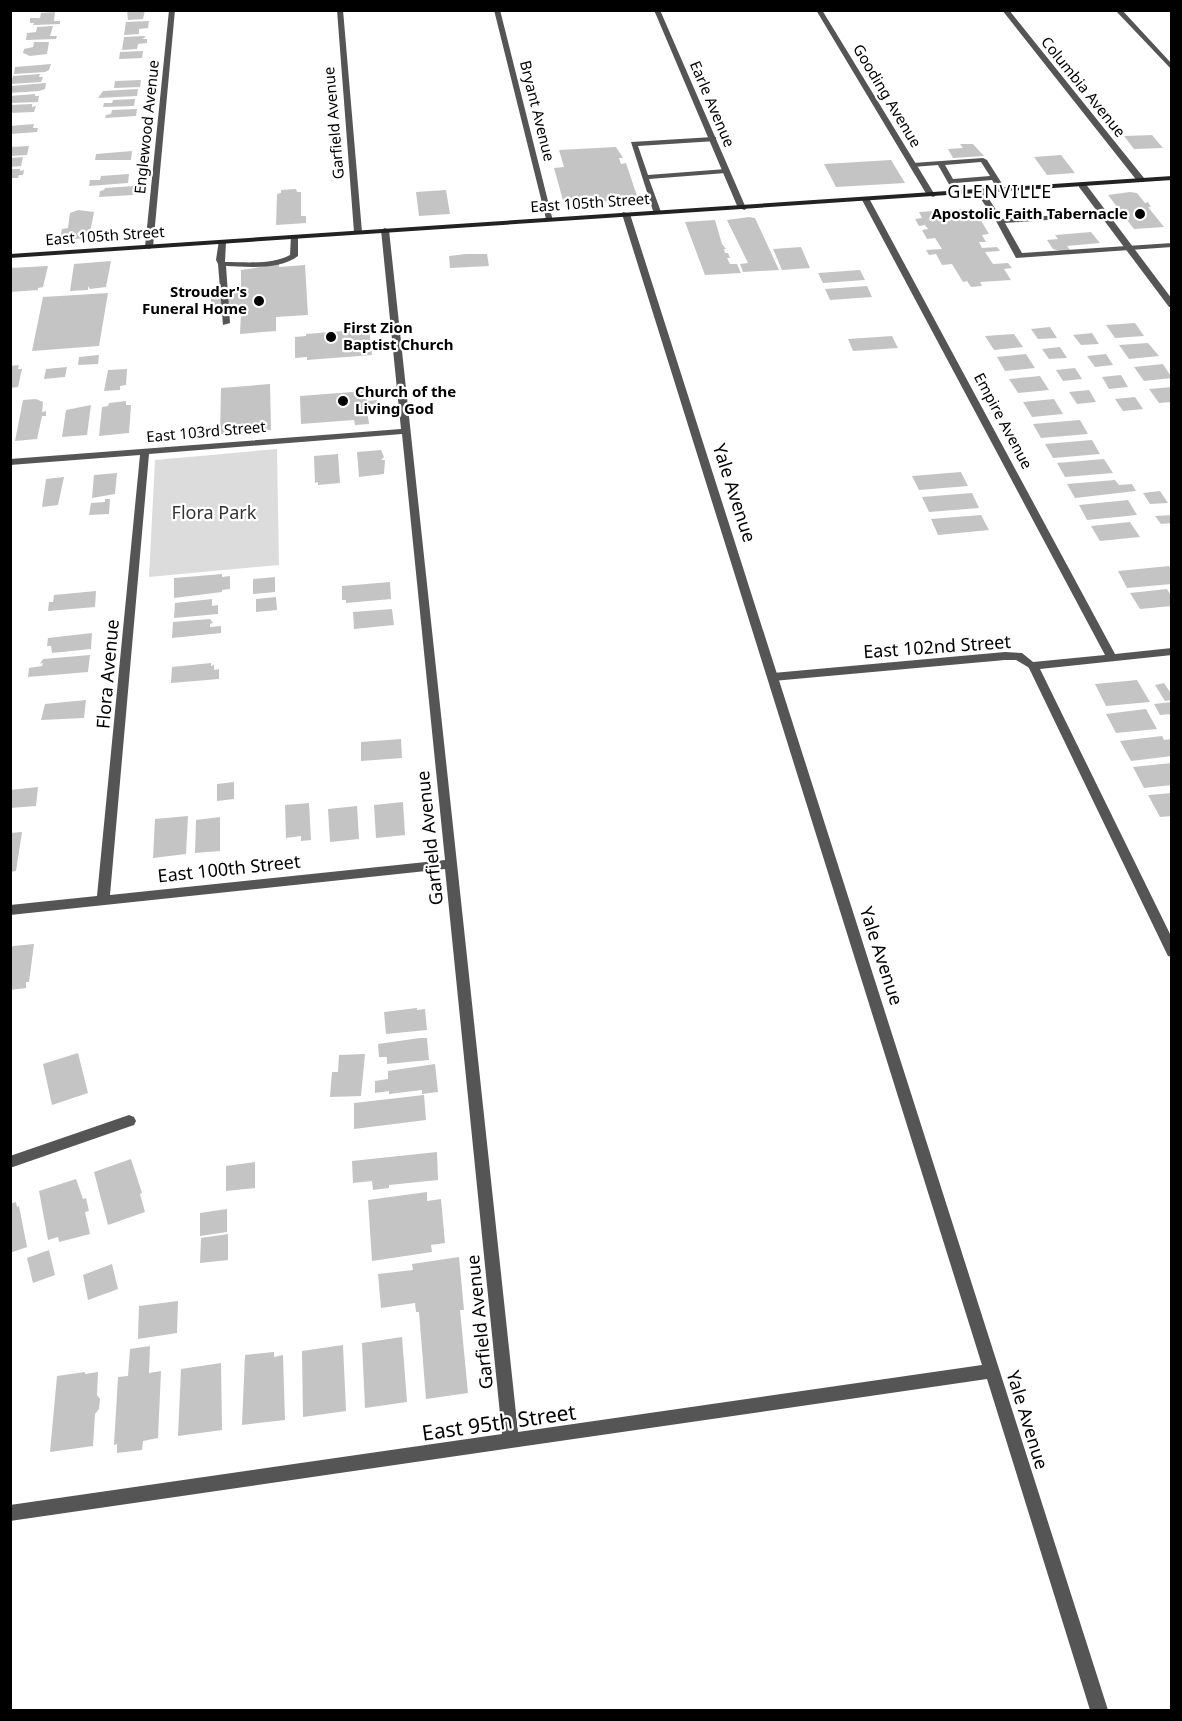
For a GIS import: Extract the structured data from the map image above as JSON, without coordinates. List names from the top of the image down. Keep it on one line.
{"streets":{"main road":["East 105th Street"],"street":["Columbia Avenue","Gooding Avenue","Earle Avenue","Bryant Avenue","Garfield Avenue","Englewood Avenue","Empire Avenue","East 103rd Street","Yale Avenue","East 102nd Street","Flora Avenue","East 100th Street","East 95th Street"]},"crossings":[["Columbia Avenue","East 105th Street"],["Gooding Avenue","East 105th Street"],["Earle Avenue","East 105th Street"],["Bryant Avenue","East 105th Street"],["Garfield Avenue","East 105th Street"],["Garfield Avenue","East 103rd Street"],["Garfield Avenue","East 100th Street"],["Garfield Avenue","East 95th Street"],["Englewood Avenue","East 105th Street"],["East 105th Street","Empire Avenue"],["East 105th Street","Yale Avenue"],["Empire Avenue","East 102nd Street"],["East 103rd Street","Flora Avenue"],["Yale Avenue","East 102nd Street"],["Yale Avenue","East 95th Street"],["Flora Avenue","East 100th Street"]],"districts":["GLENVILLE"],"parks":["Flora Park"],"places":["Apostolic Faith Tabernacle","Strouder's Funeral Home","First Zion Baptist Church","Church of the Living God"]}
